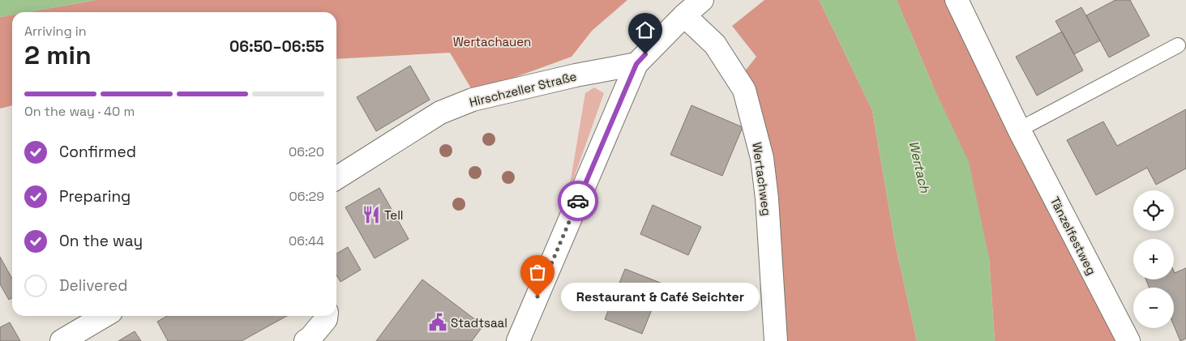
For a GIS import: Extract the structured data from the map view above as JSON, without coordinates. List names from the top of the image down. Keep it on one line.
{"streets":{"street":["Hirschzeller Straße","Wertachweg","Tänzelfestweg"]},"water":["Wertach"],"parks":["Wertachauen"],"places":{"restaurant":["Tell"],"other":["Restaurant & Café Seichter"],"public building":["Stadtsaal"]},"page":{"heading":["2 min","Arriving in","06:50–06:55"],"bar":"On the way · 40 m","list":[["Confirmed","06:20"],["Preparing","06:29"],["On the way","06:44"],"Delivered"],"map_buttons":["+","−"],"bubble":"Restaurant & Café Seichter"}}
